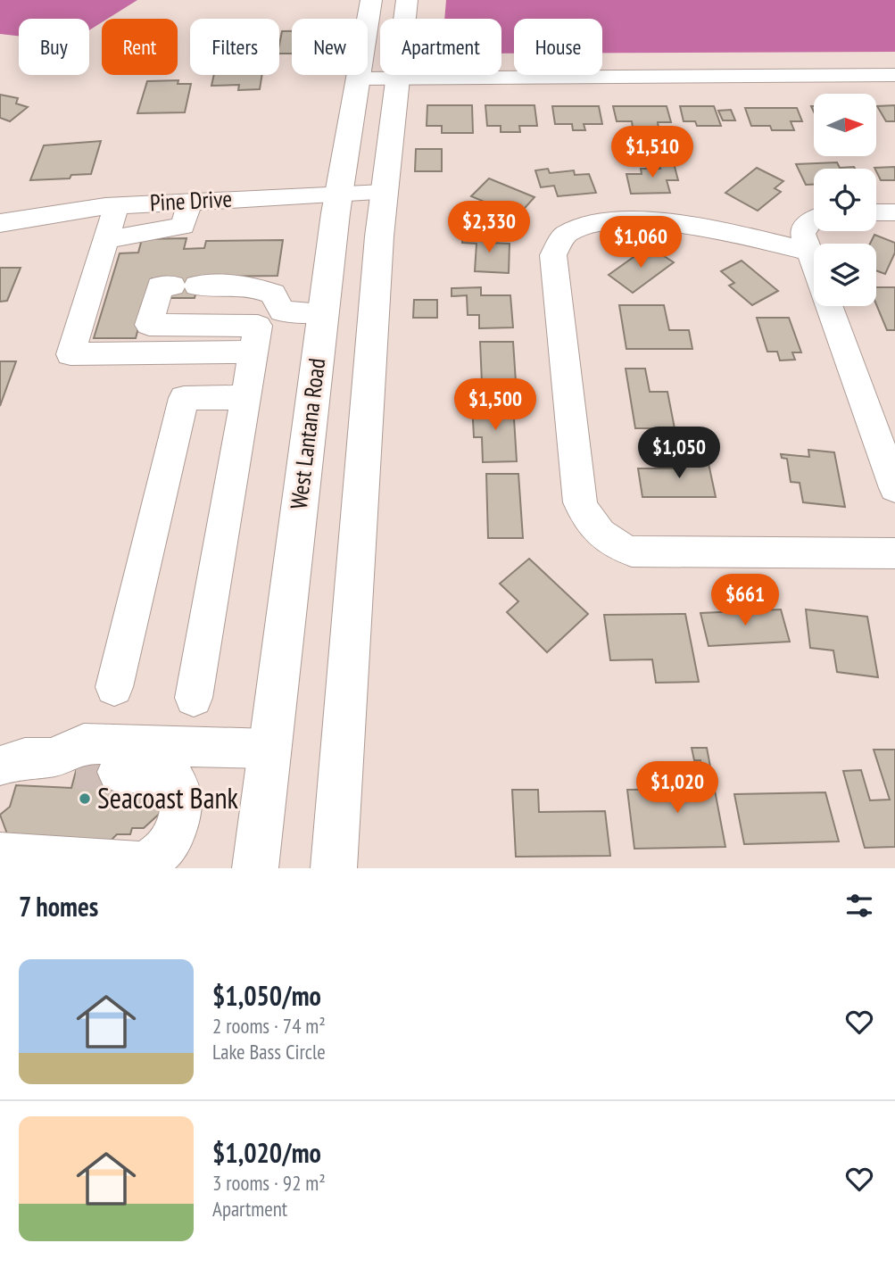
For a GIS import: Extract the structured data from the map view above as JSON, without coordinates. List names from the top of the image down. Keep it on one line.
{"streets":{"main road":["West Lantana Road"],"street":["Pine Drive"]},"crossings":[["Pine Drive","West Lantana Road"]],"places":["Seacoast Bank"],"north":"right","page":{"chip":["Buy","Rent","Filters","New","Apartment","House"],"price":["$1,510","$2,330","$1,060","$1,500","$1,050","$661","$1,020"],"heading":"7 homes","list":[{"name":"$1,050/mo","note":"2 rooms · 74 m² · Lake Bass Circle"},{"name":"$1,020/mo","note":"3 rooms · 92 m² · Apartment"}]}}
